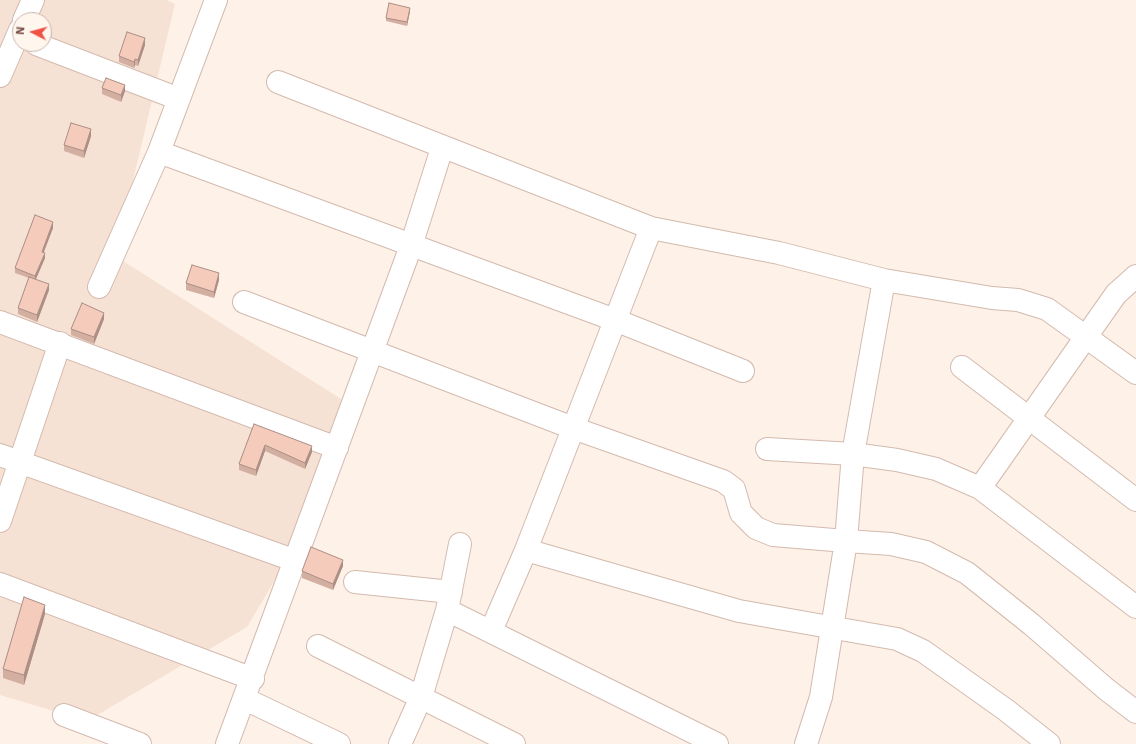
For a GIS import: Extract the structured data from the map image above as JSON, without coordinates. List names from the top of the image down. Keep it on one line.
{"north":"left"}
